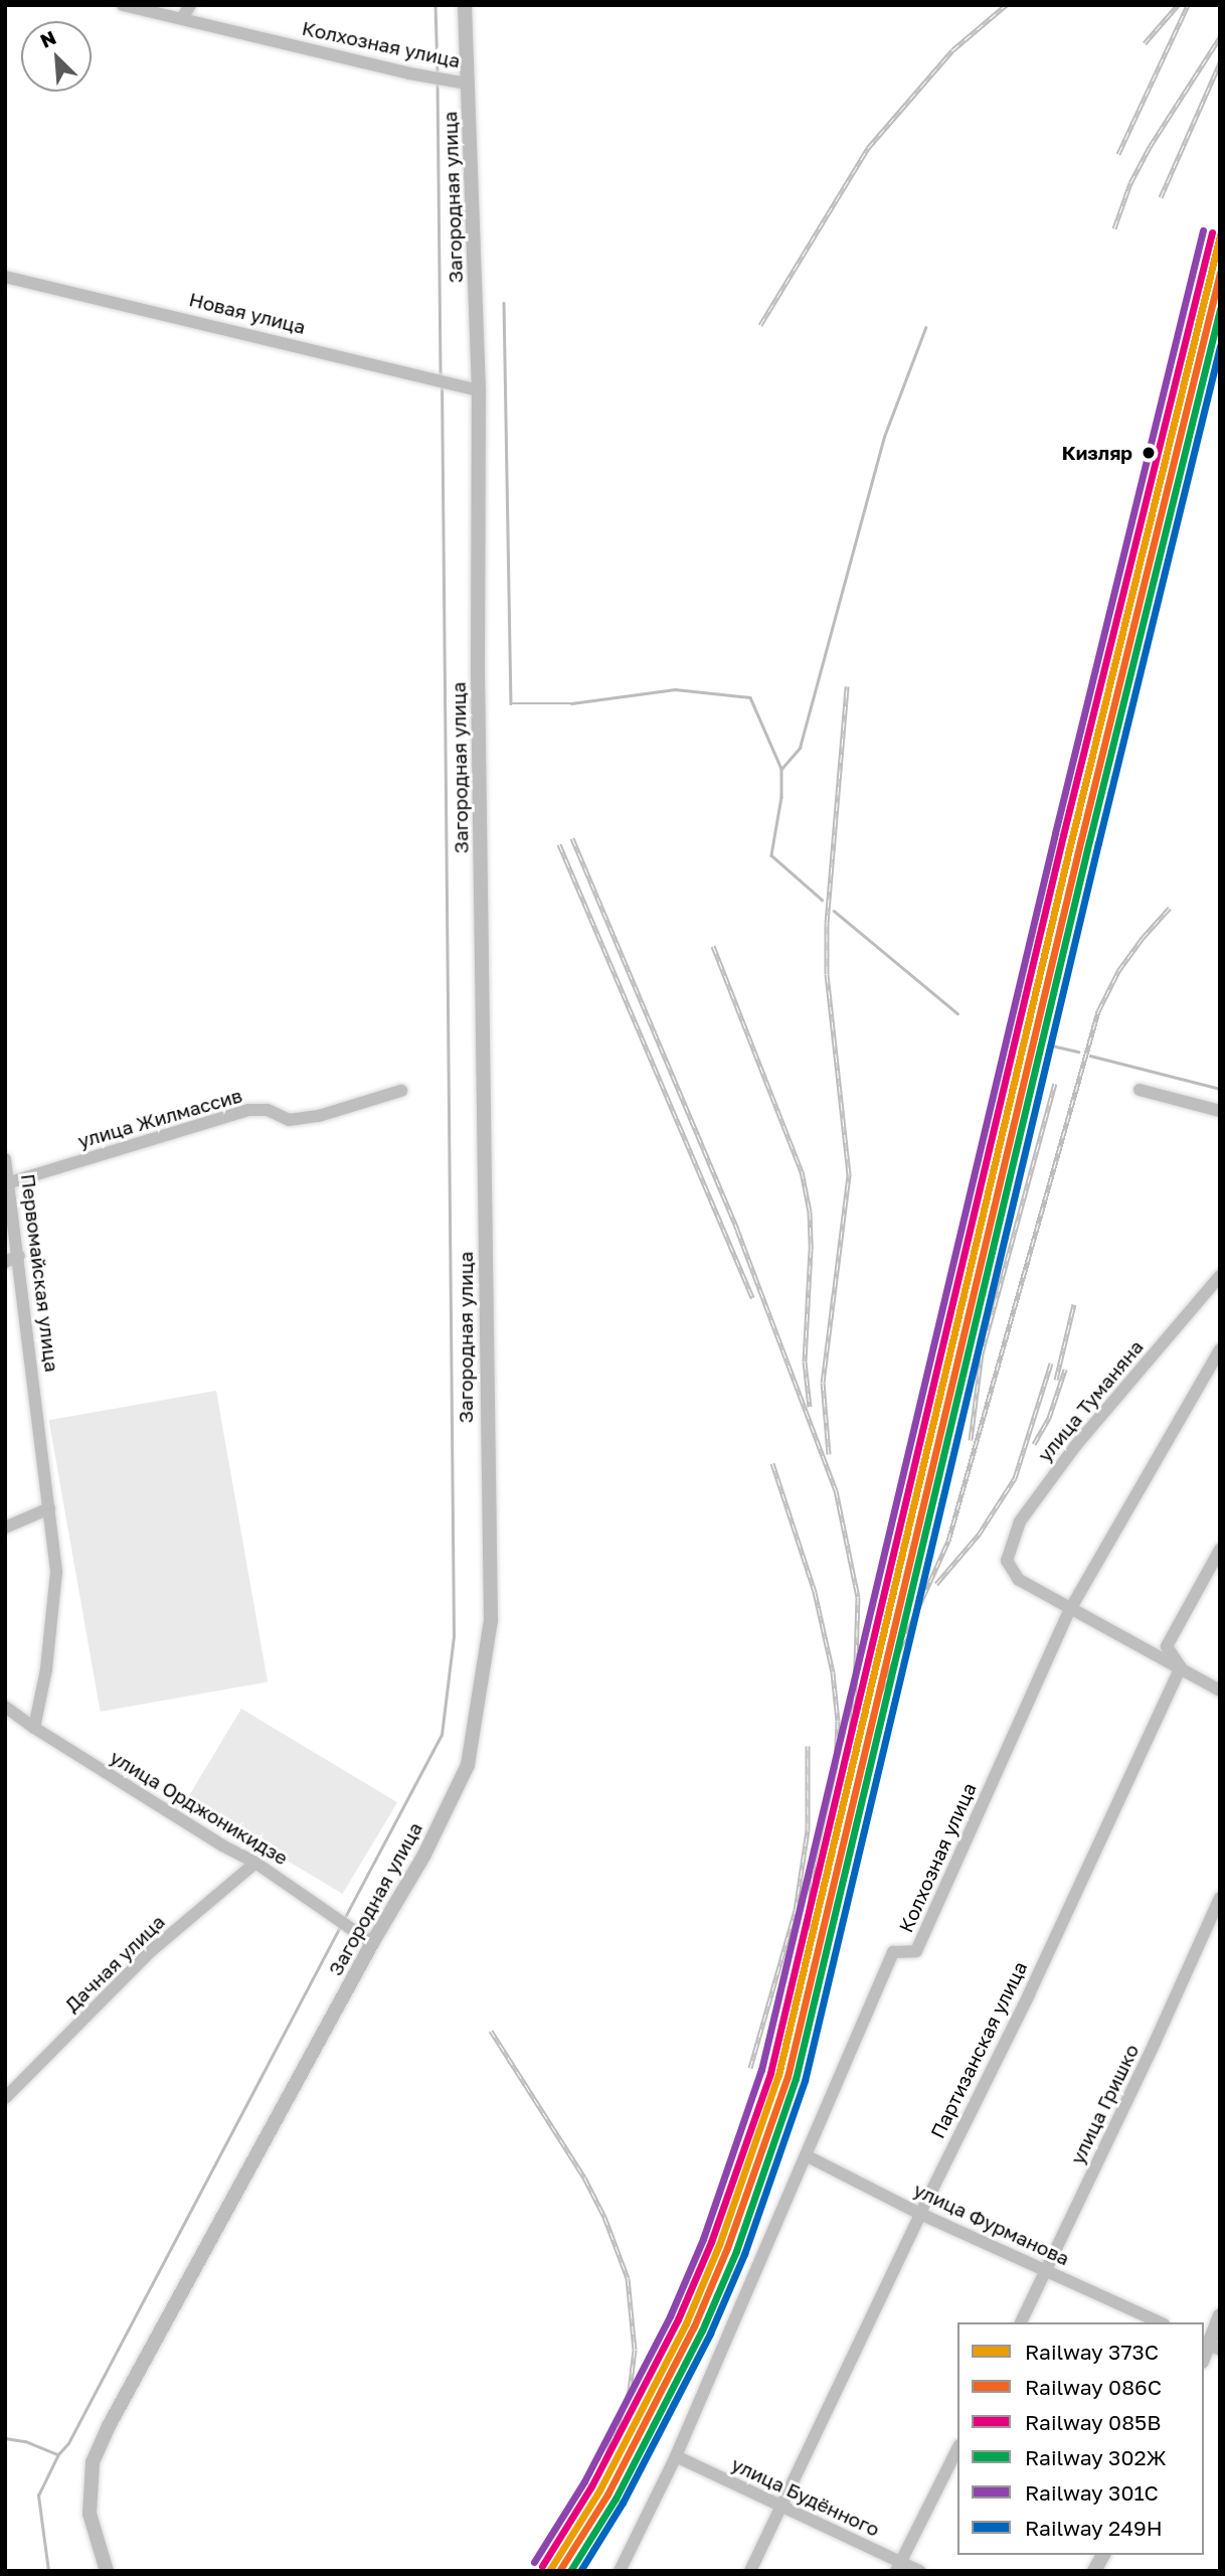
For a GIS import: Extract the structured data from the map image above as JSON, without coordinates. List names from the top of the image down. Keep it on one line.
{"streets":{"main road":["Загородная улица"],"street":["Колхозная улица","Новая улица","улица Жилмассив","Первомайская улица","улица Туманяна","улица Орджоникидзе","Дачная улица","Партизанская улица","улица Гришко","улица Фурманова","улица Будённого"]},"crossings":[["Колхозная улица","Загородная улица"],["Колхозная улица","улица Туманяна"],["Колхозная улица","улица Фурманова"],["Колхозная улица","улица Будённого"],["Загородная улица","Новая улица"],["Загородная улица","улица Орджоникидзе"],["улица Жилмассив","Первомайская улица"],["Первомайская улица","улица Орджоникидзе"],["улица Орджоникидзе","Дачная улица"],["Партизанская улица","улица Фурманова"],["Партизанская улица","улица Будённого"],["улица Гришко","улица Фурманова"]],"places":["Кизляр"],"lines":["rail line 301С","rail line 085В","rail line 373C","rail line 086С","rail line 302Ж","rail line 249Н"],"legend":["Railway 373C","Railway 086С","Railway 085В","Railway 302Ж","Railway 301С","Railway 249Н"],"north":"top left"}
